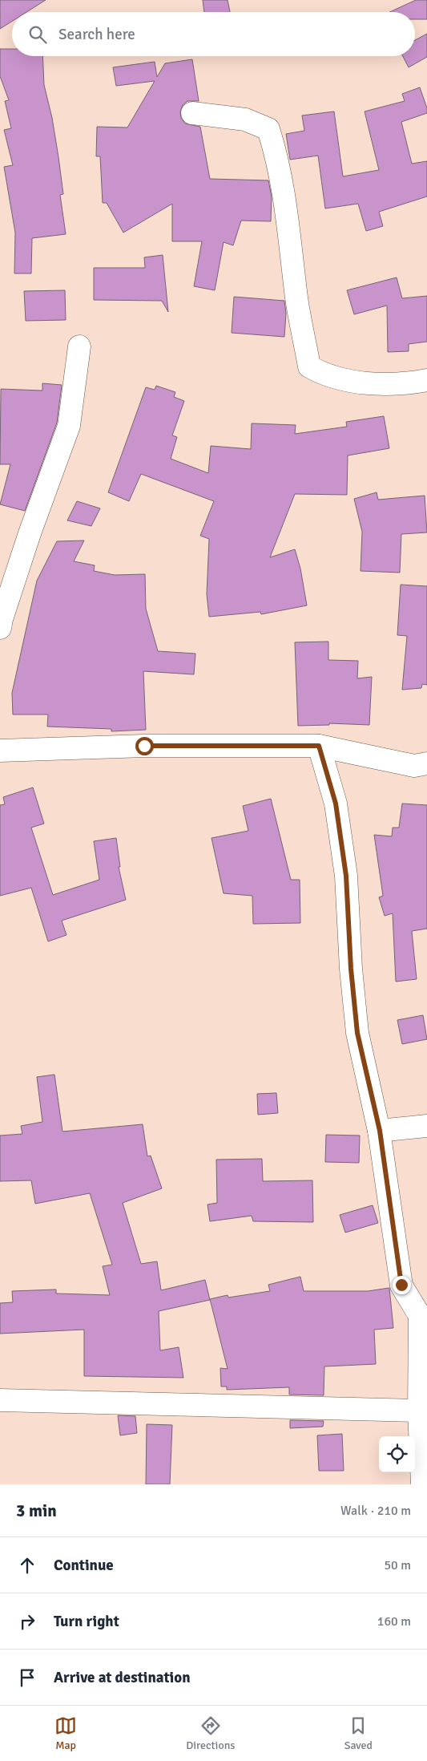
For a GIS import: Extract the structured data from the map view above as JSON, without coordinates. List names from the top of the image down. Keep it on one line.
{"page":{"search":"Search here","heading":["3 min","Walk · 210 m"],"list":[["Continue","50 m"],["Turn right","160 m"],"Arrive at destination"],"nav":["Map","Directions","Saved"]}}
